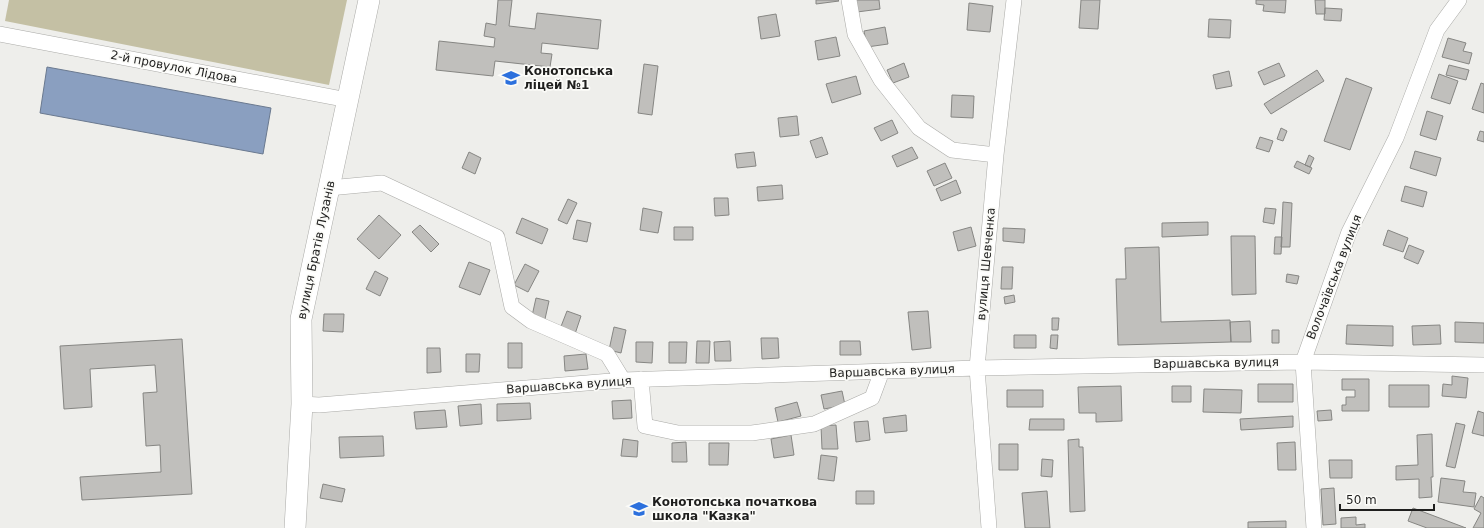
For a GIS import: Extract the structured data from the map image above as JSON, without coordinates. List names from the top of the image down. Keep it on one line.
{"streets":{"main road":["вулиця Братів Лузанів"],"street":["2-й провулок Лідова","вулиця Шевченка","Волочаївська вулиця","Варшавська вулиця"]},"crossings":[["2-й провулок Лідова","вулиця Братів Лузанів"],["вулиця Братів Лузанів","Варшавська вулиця"],["вулиця Шевченка","Варшавська вулиця"],["Волочаївська вулиця","Варшавська вулиця"]],"places":{"school or university":["Конотопська ліцей №1","Конотопська початкова школа \"Казка\""]},"scale_bar":"50 m"}
